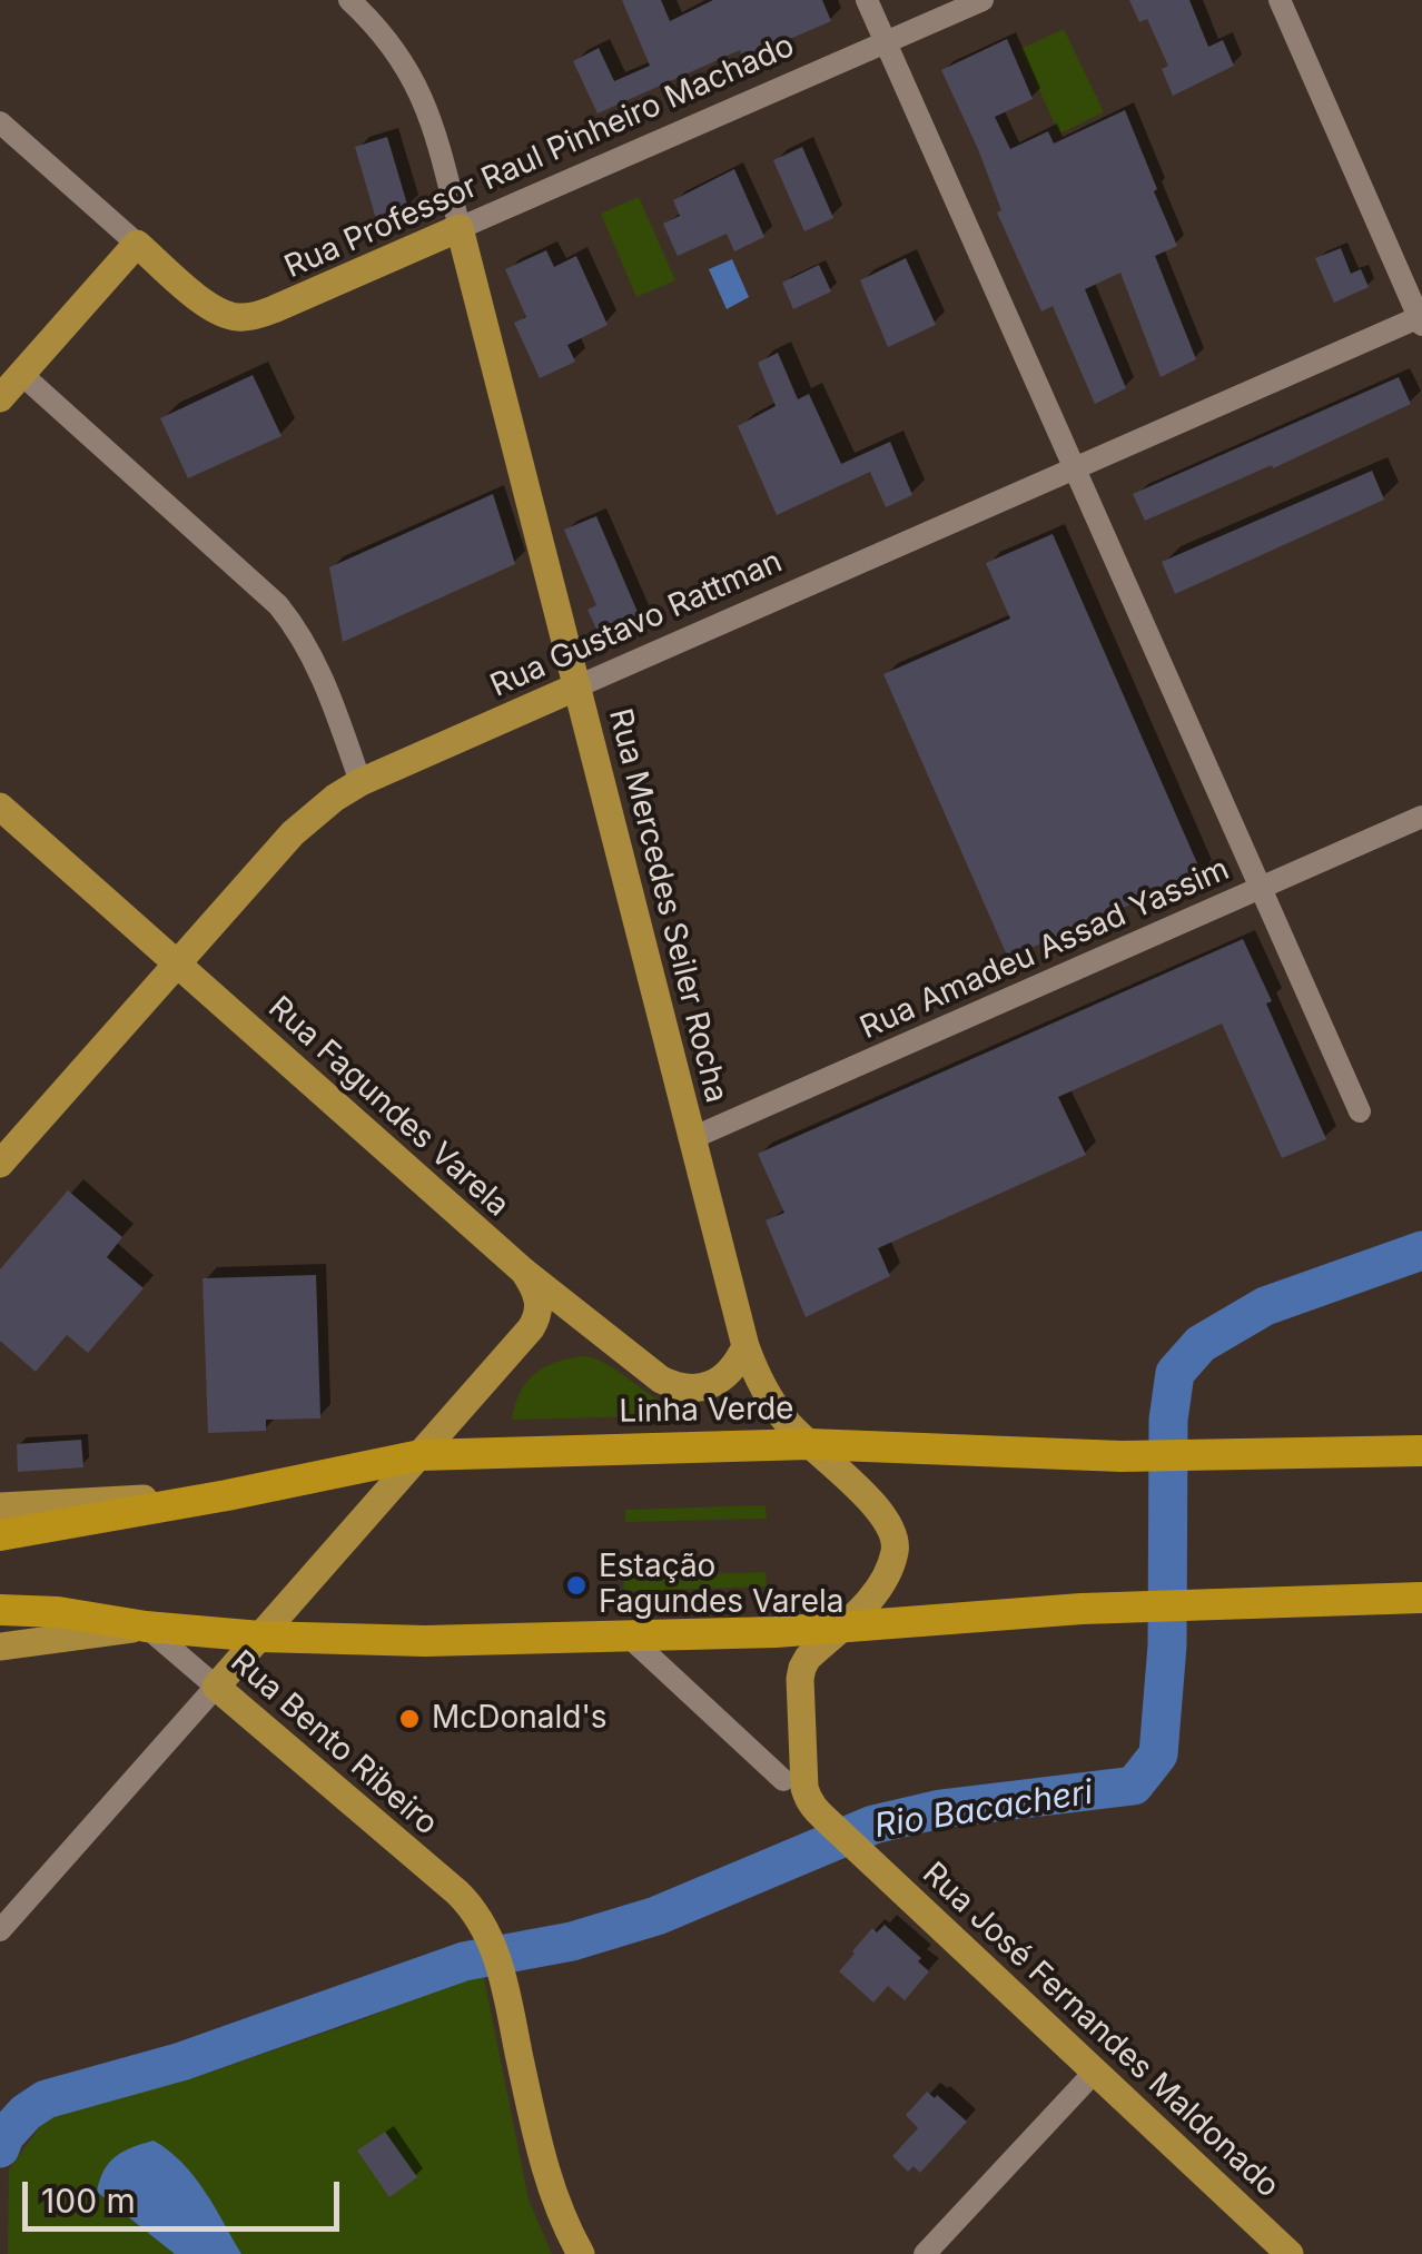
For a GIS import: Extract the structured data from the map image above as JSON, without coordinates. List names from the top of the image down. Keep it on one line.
{"streets":{"highway":["Linha Verde"],"main road":["Rua Professor Raul Pinheiro Machado","Rua Gustavo Rattman","Rua Mercedes Seiler Rocha","Rua Fagundes Varela","Rua Bento Ribeiro","Rua José Fernandes Maldonado"],"street":["Rua Amadeu Assad Yassim"]},"crossings":[["Rua Professor Raul Pinheiro Machado","Rua Mercedes Seiler Rocha"],["Rua Gustavo Rattman","Rua Mercedes Seiler Rocha"],["Rua Gustavo Rattman","Rua Fagundes Varela"],["Rua Mercedes Seiler Rocha","Rua Amadeu Assad Yassim"],["Rua Mercedes Seiler Rocha","Rua Fagundes Varela"],["Rua Mercedes Seiler Rocha","Linha Verde"],["Rua Mercedes Seiler Rocha","Rua José Fernandes Maldonado"]],"water":["Rio Bacacheri"],"places":["Estação Fagundes Varela","McDonald's"],"scale_bar":"100 m"}
